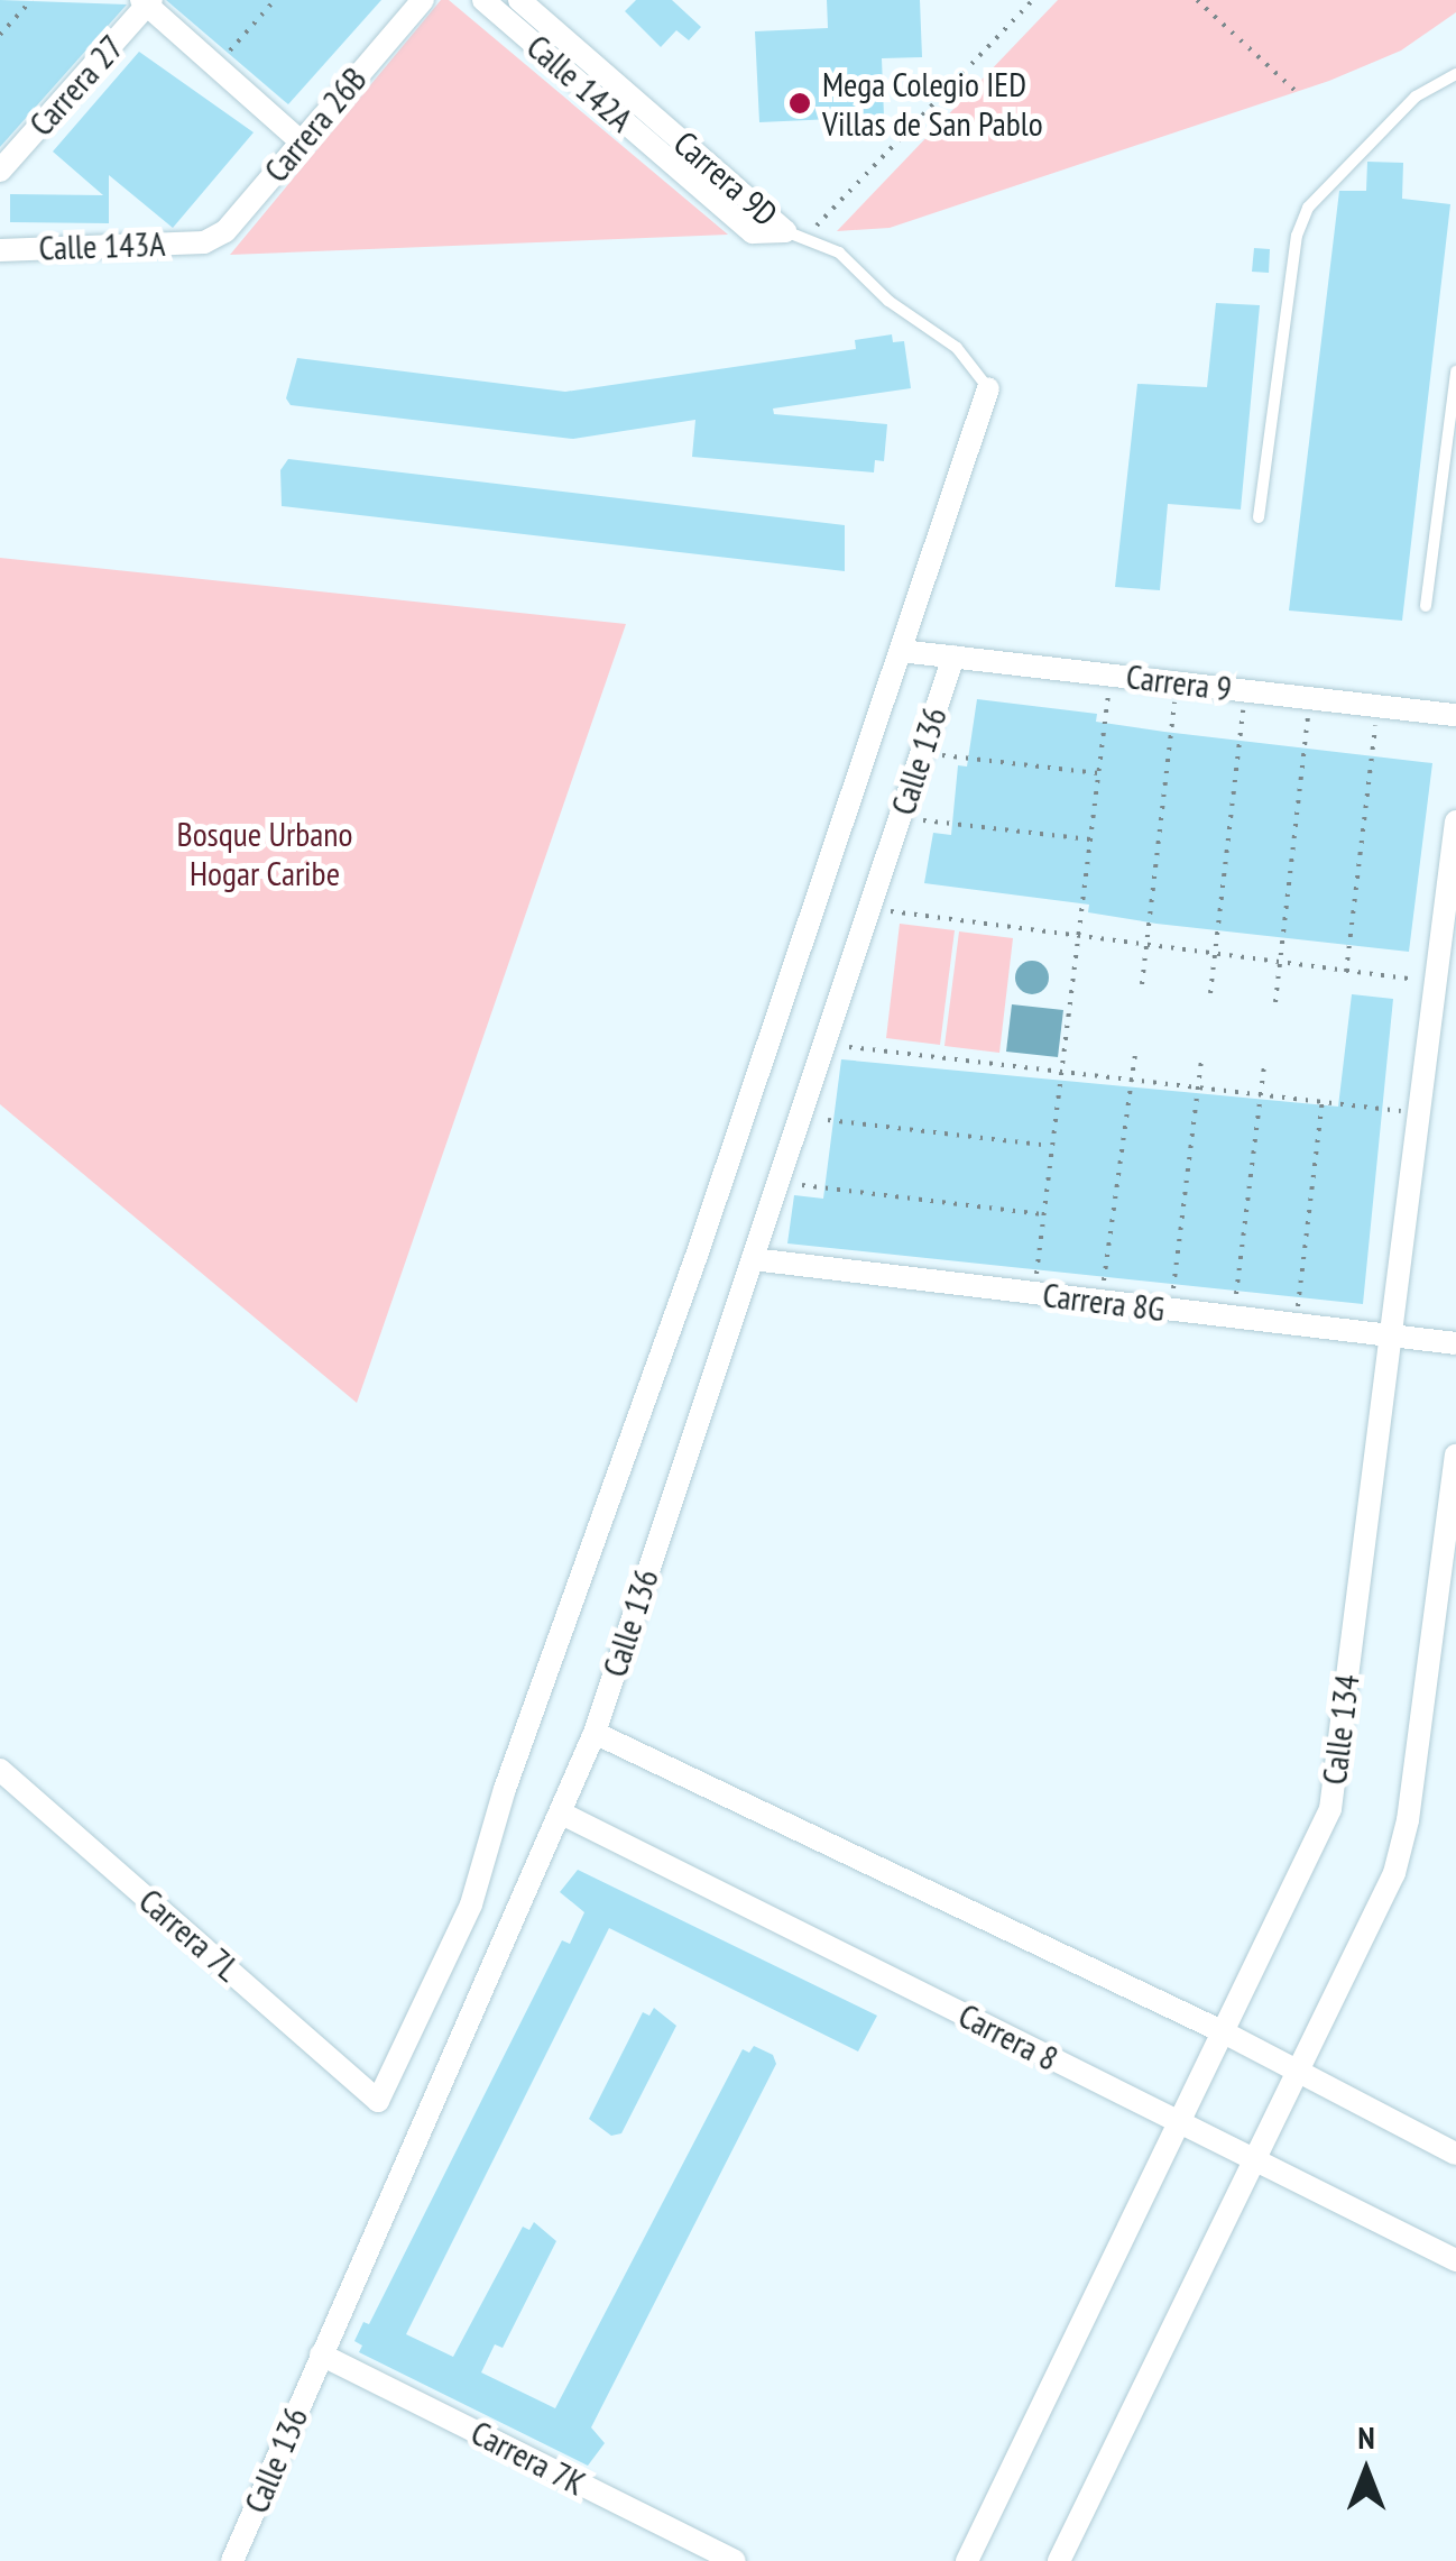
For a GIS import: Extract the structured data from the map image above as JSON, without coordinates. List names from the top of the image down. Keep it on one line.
{"streets":{"street":["Calle 142A","Carrera 27","Carrera 26B","Carrera 9D","Calle 143A","Carrera 9","Calle 136","Carrera 8G","Calle 134","Carrera 7L","Carrera 8","Carrera 7K"]},"crossings":[["Calle 142A","Carrera 9D"],["Carrera 26B","Calle 143A"],["Carrera 9D","Calle 136"],["Carrera 9","Calle 136"],["Calle 136","Carrera 8G"],["Calle 136","Carrera 7L"],["Calle 136","Carrera 8"],["Calle 136","Carrera 7K"],["Carrera 8G","Calle 134"],["Calle 134","Carrera 8"]],"parks":["Bosque Urbano Hogar Caribe"],"places":["Mega Colegio IED Villas de San Pablo"],"north":"top"}
